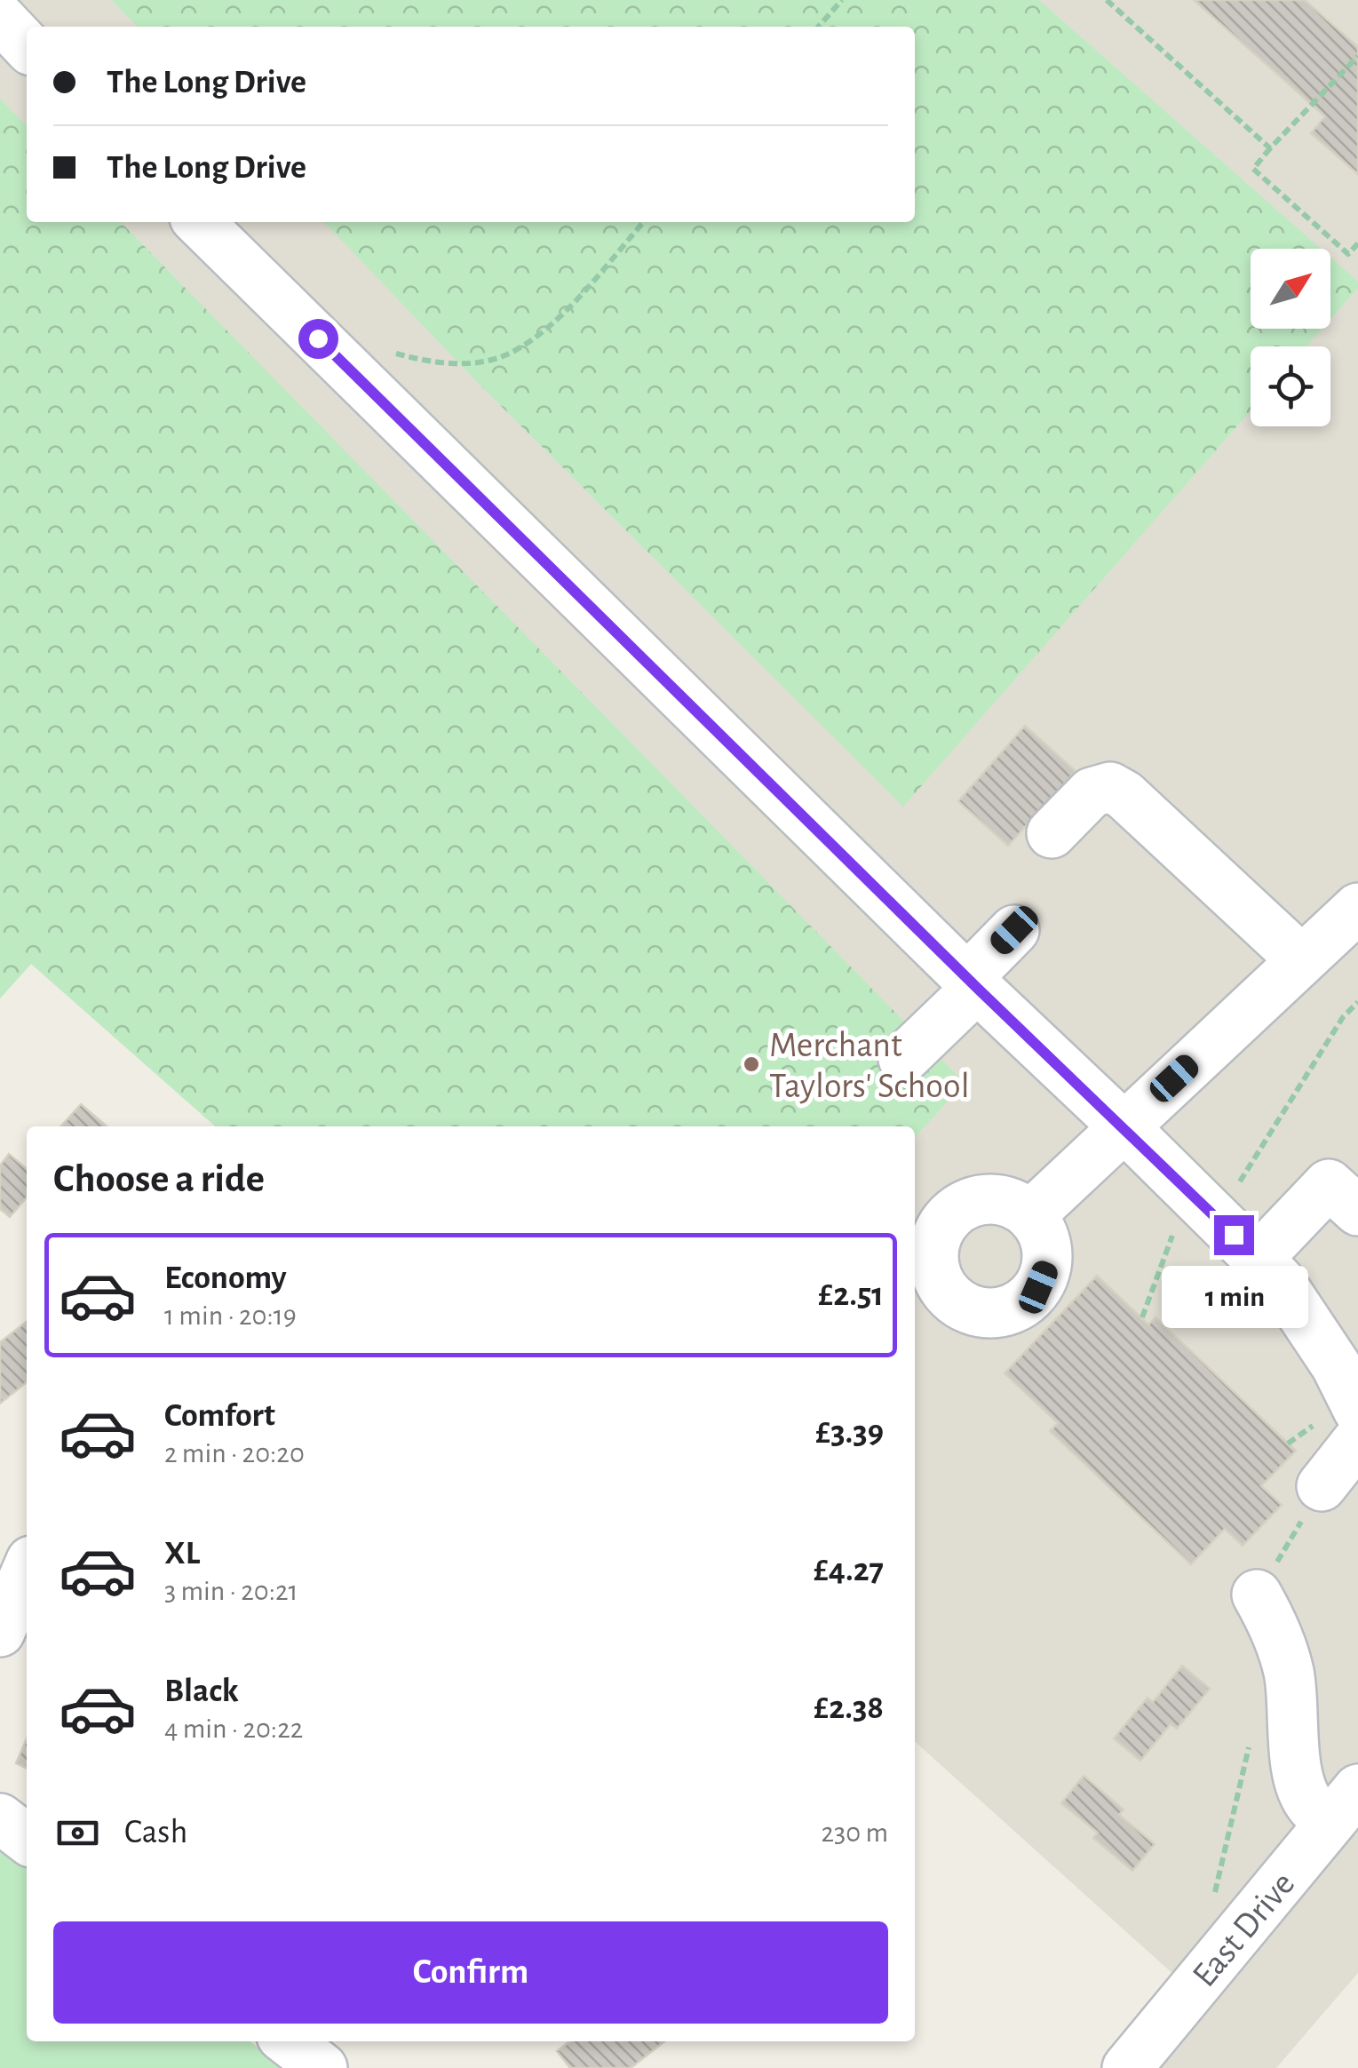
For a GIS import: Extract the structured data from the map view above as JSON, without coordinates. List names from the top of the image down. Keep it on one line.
{"streets":{"street":["East Drive"]},"places":["Merchant Taylors' School"],"north":"top right","page":{"banner":["The Long Drive","The Long Drive"],"heading":"Choose a ride","list":[{"name":"Economy","note":"1 min · 20:19","value":"£2.51"},{"name":"Comfort","note":"2 min · 20:20","value":"£3.39"},{"name":"XL","note":"3 min · 20:21","value":"£4.27"},{"name":"Black","note":"4 min · 20:22","value":"£2.38"}],"bubble":"1 min","pay":["Cash","230 m"],"buttons":"Confirm"}}
